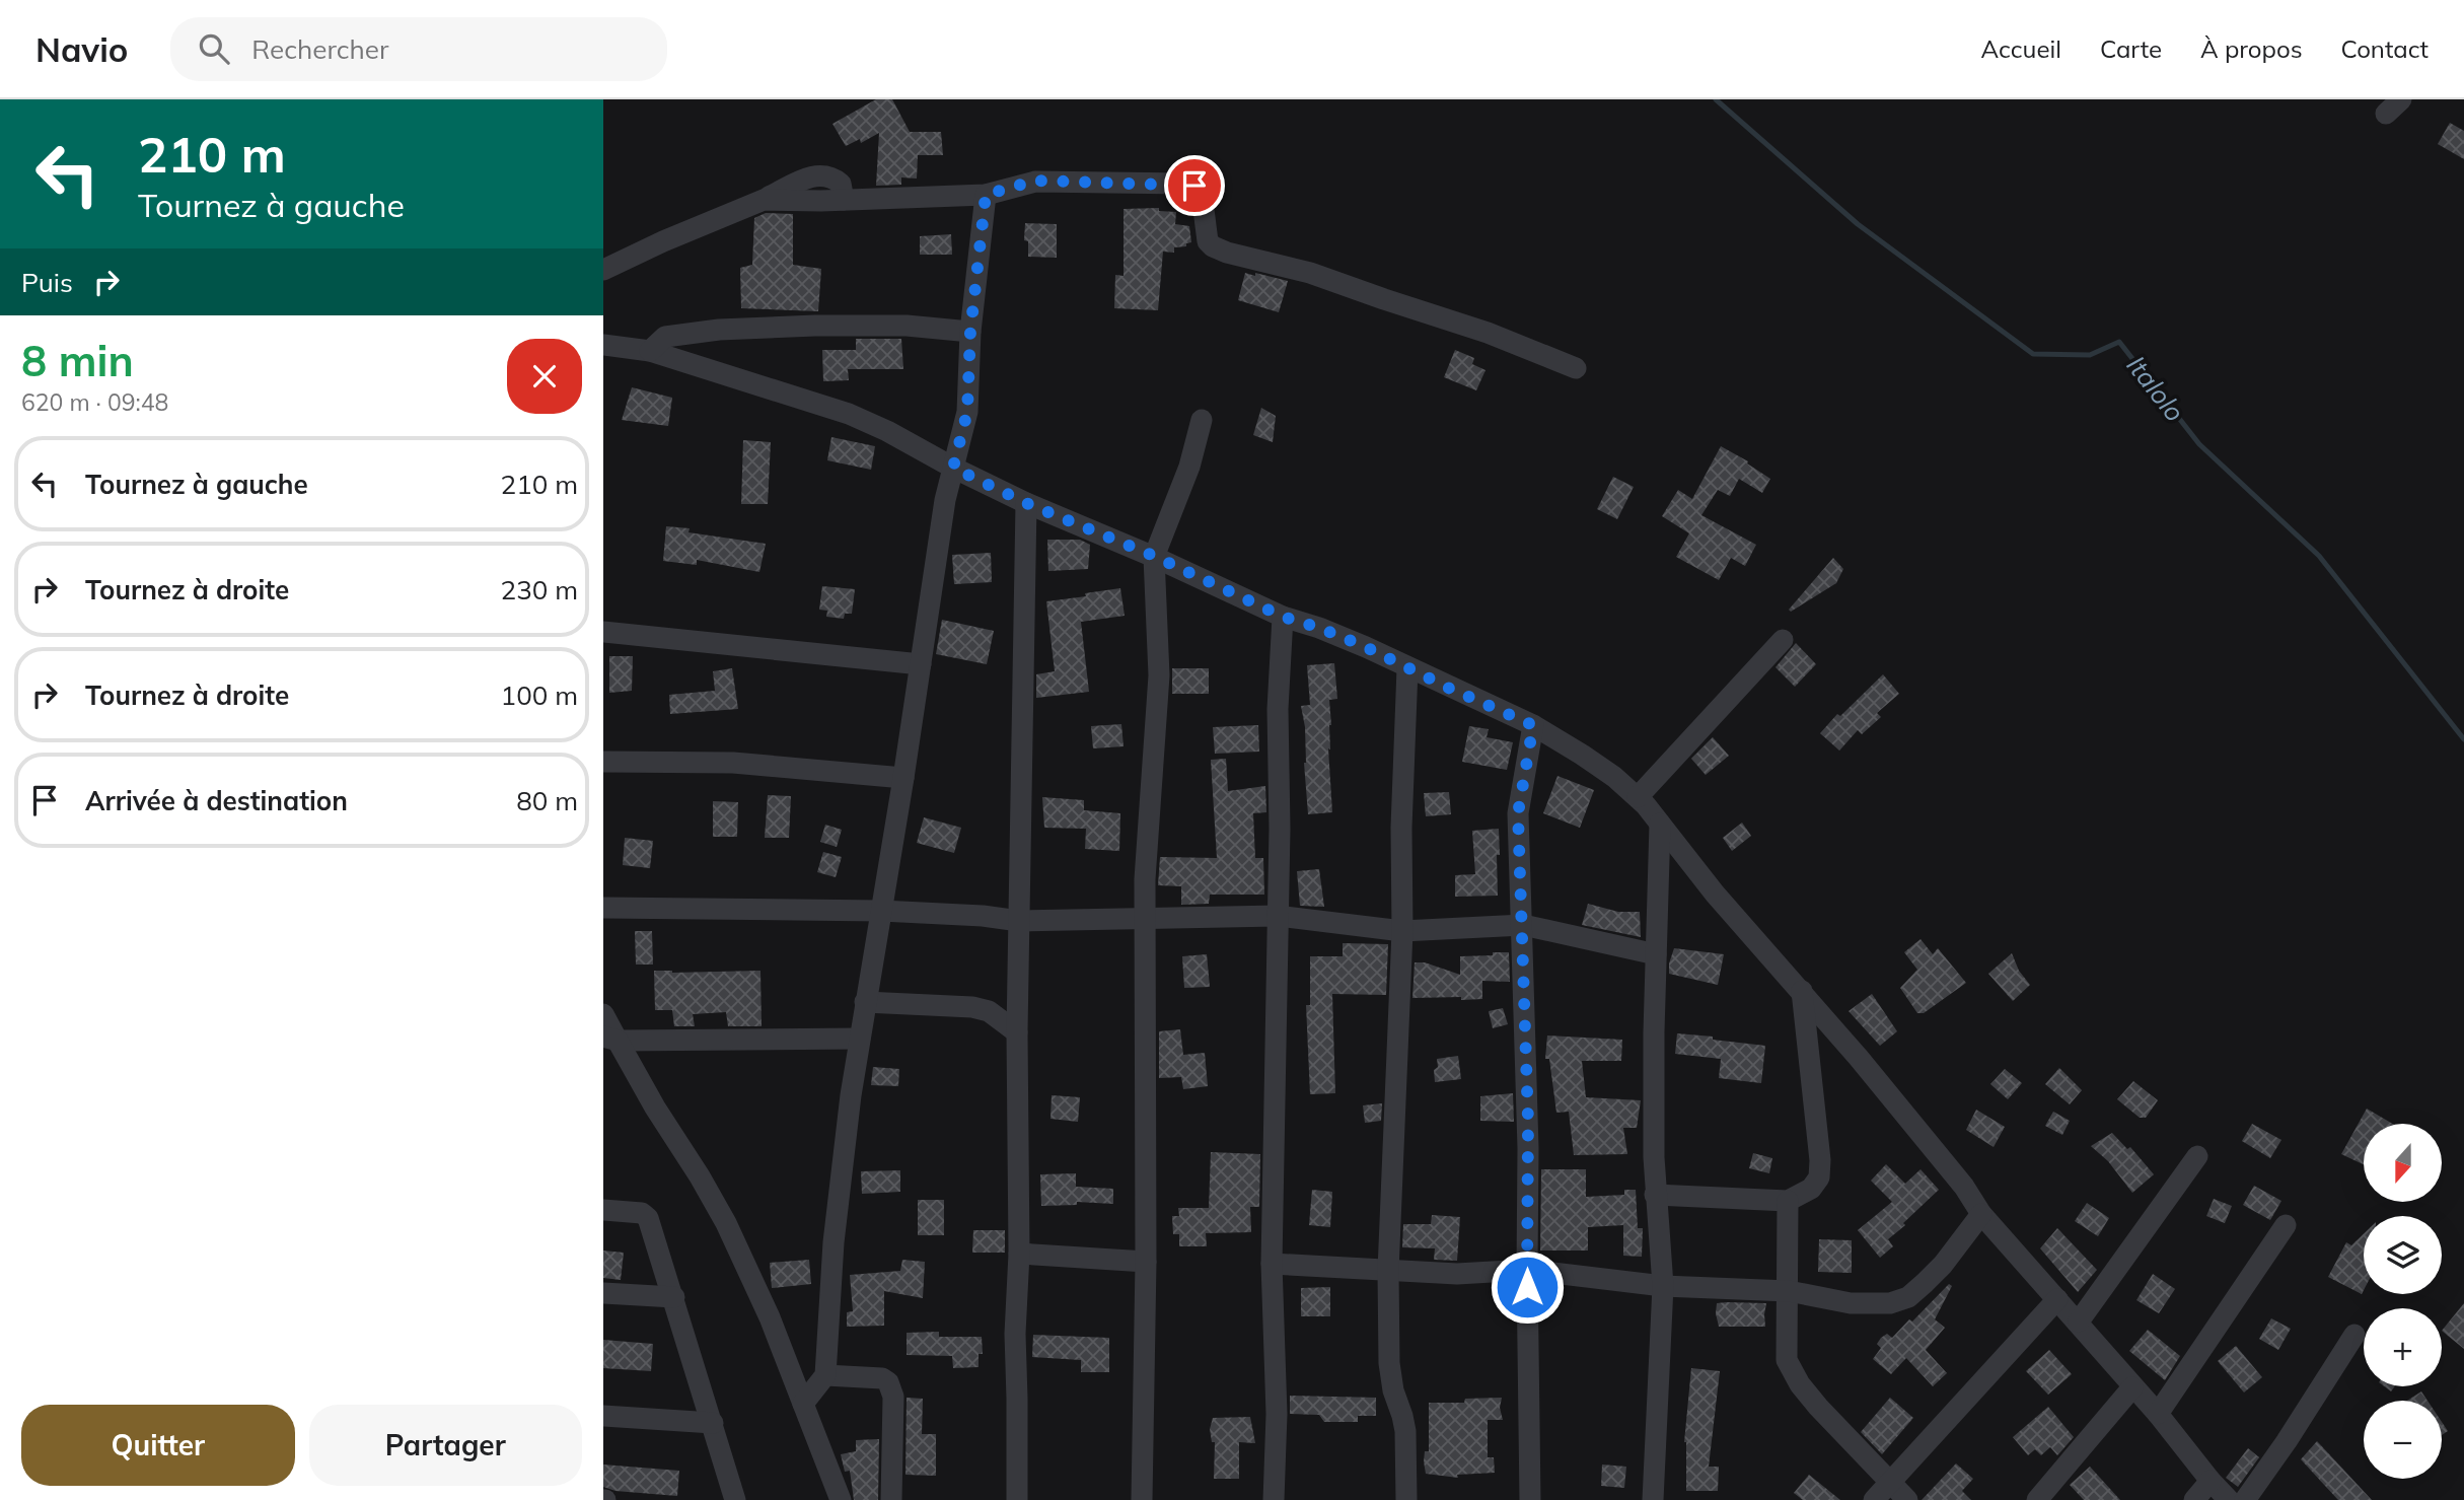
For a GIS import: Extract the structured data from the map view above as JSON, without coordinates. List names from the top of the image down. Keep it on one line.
{"water":["Italolo"],"north":"bottom","page":{"header":"Navio","search":"Rechercher","nav":["Accueil","Carte","À propos","Contact"],"turn":["210 m","Tournez à gauche"],"then":"Puis","heading":["8 min","620 m · 09:48"],"list":[{"name":"Tournez à gauche","value":"210 m"},{"name":"Tournez à droite","value":"230 m"},{"name":"Tournez à droite","value":"100 m"},{"name":"Arrivée à destination","value":"80 m"}],"map_buttons":["+","−"],"buttons":["Quitter","Partager"]}}
